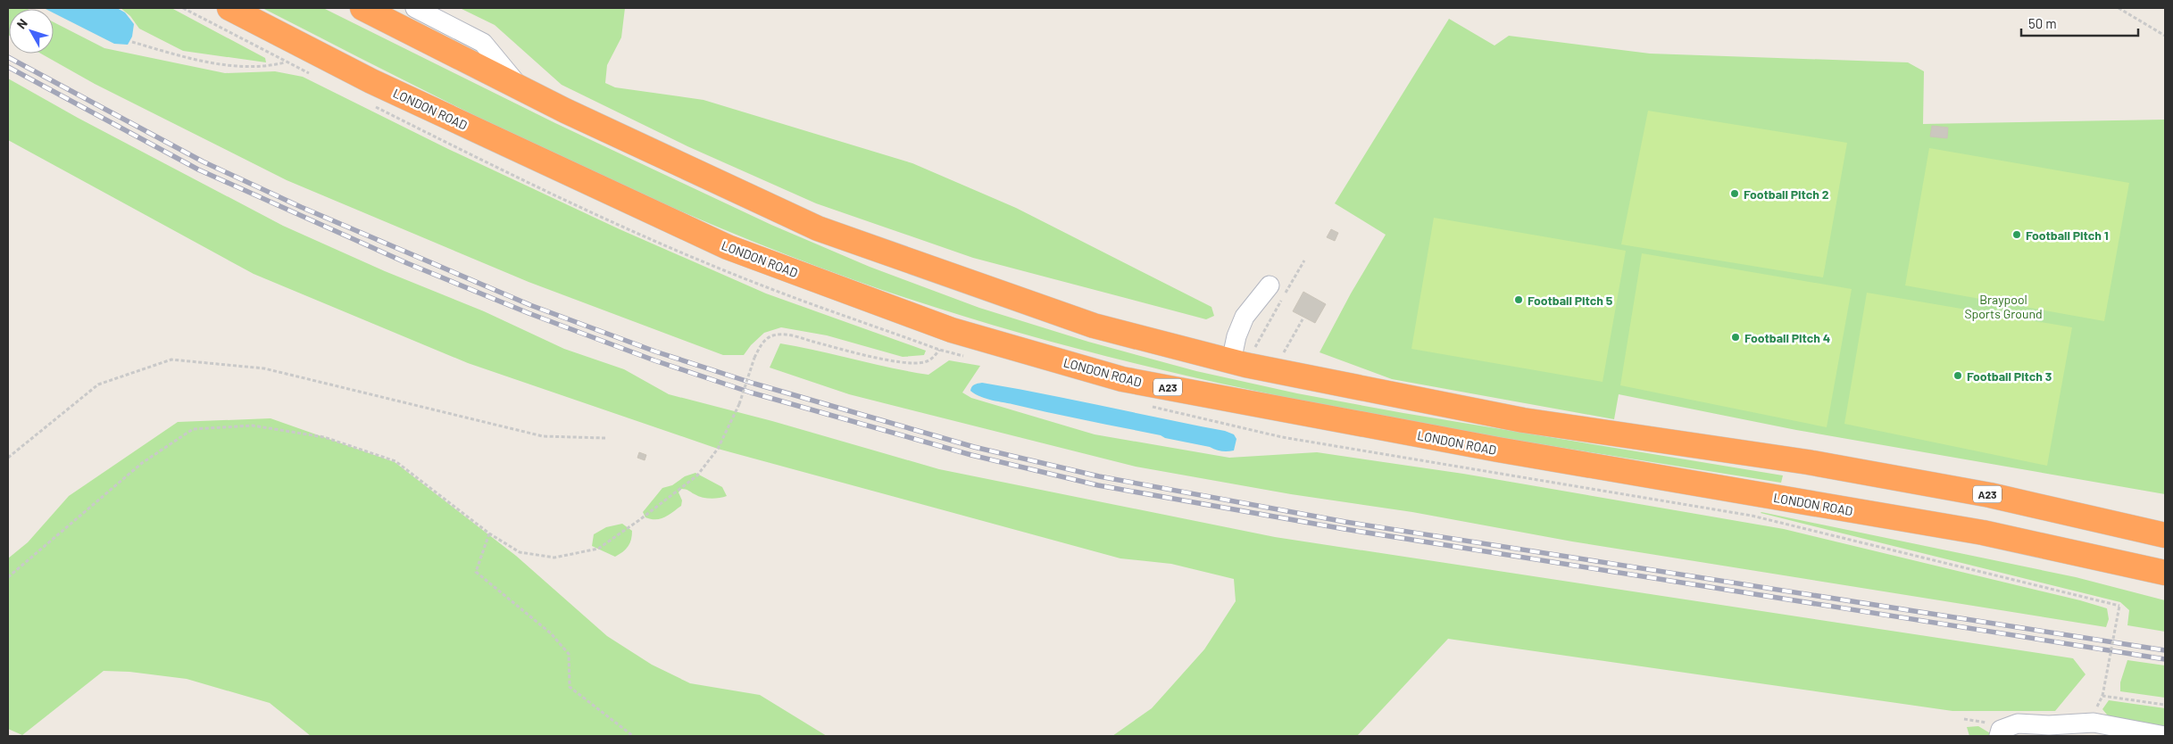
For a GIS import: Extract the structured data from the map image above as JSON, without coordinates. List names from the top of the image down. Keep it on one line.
{"streets":{"highway":["LONDON ROAD","A23"]},"parks":["Braypool Sports Ground"],"places":["Football Pitch 2","Football Pitch 1","Football Pitch 5","Football Pitch 4","Football Pitch 3"],"scale_bar":"50 m","north":"top left"}
